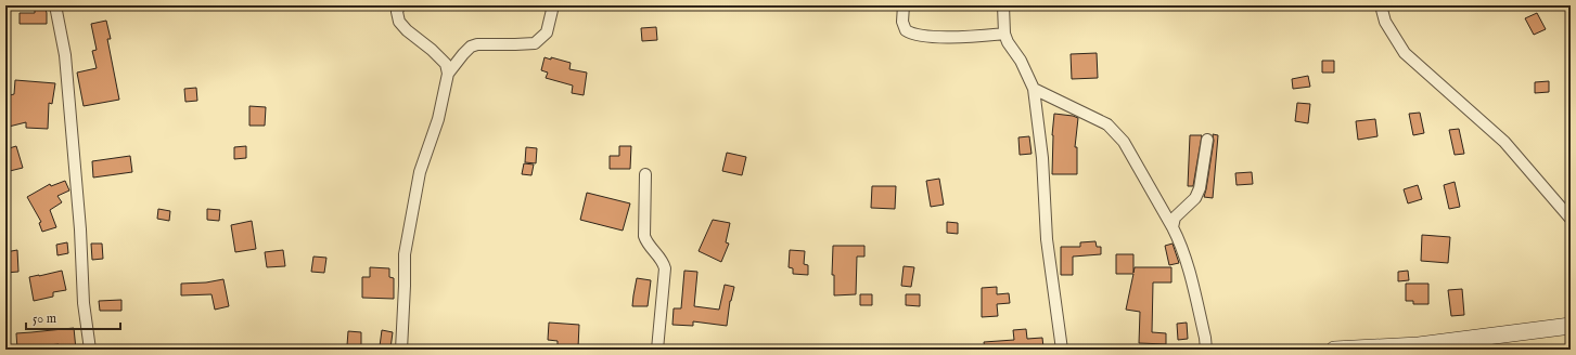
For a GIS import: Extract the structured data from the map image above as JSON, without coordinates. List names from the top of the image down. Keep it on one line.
{"scale_bar":"50 m"}
